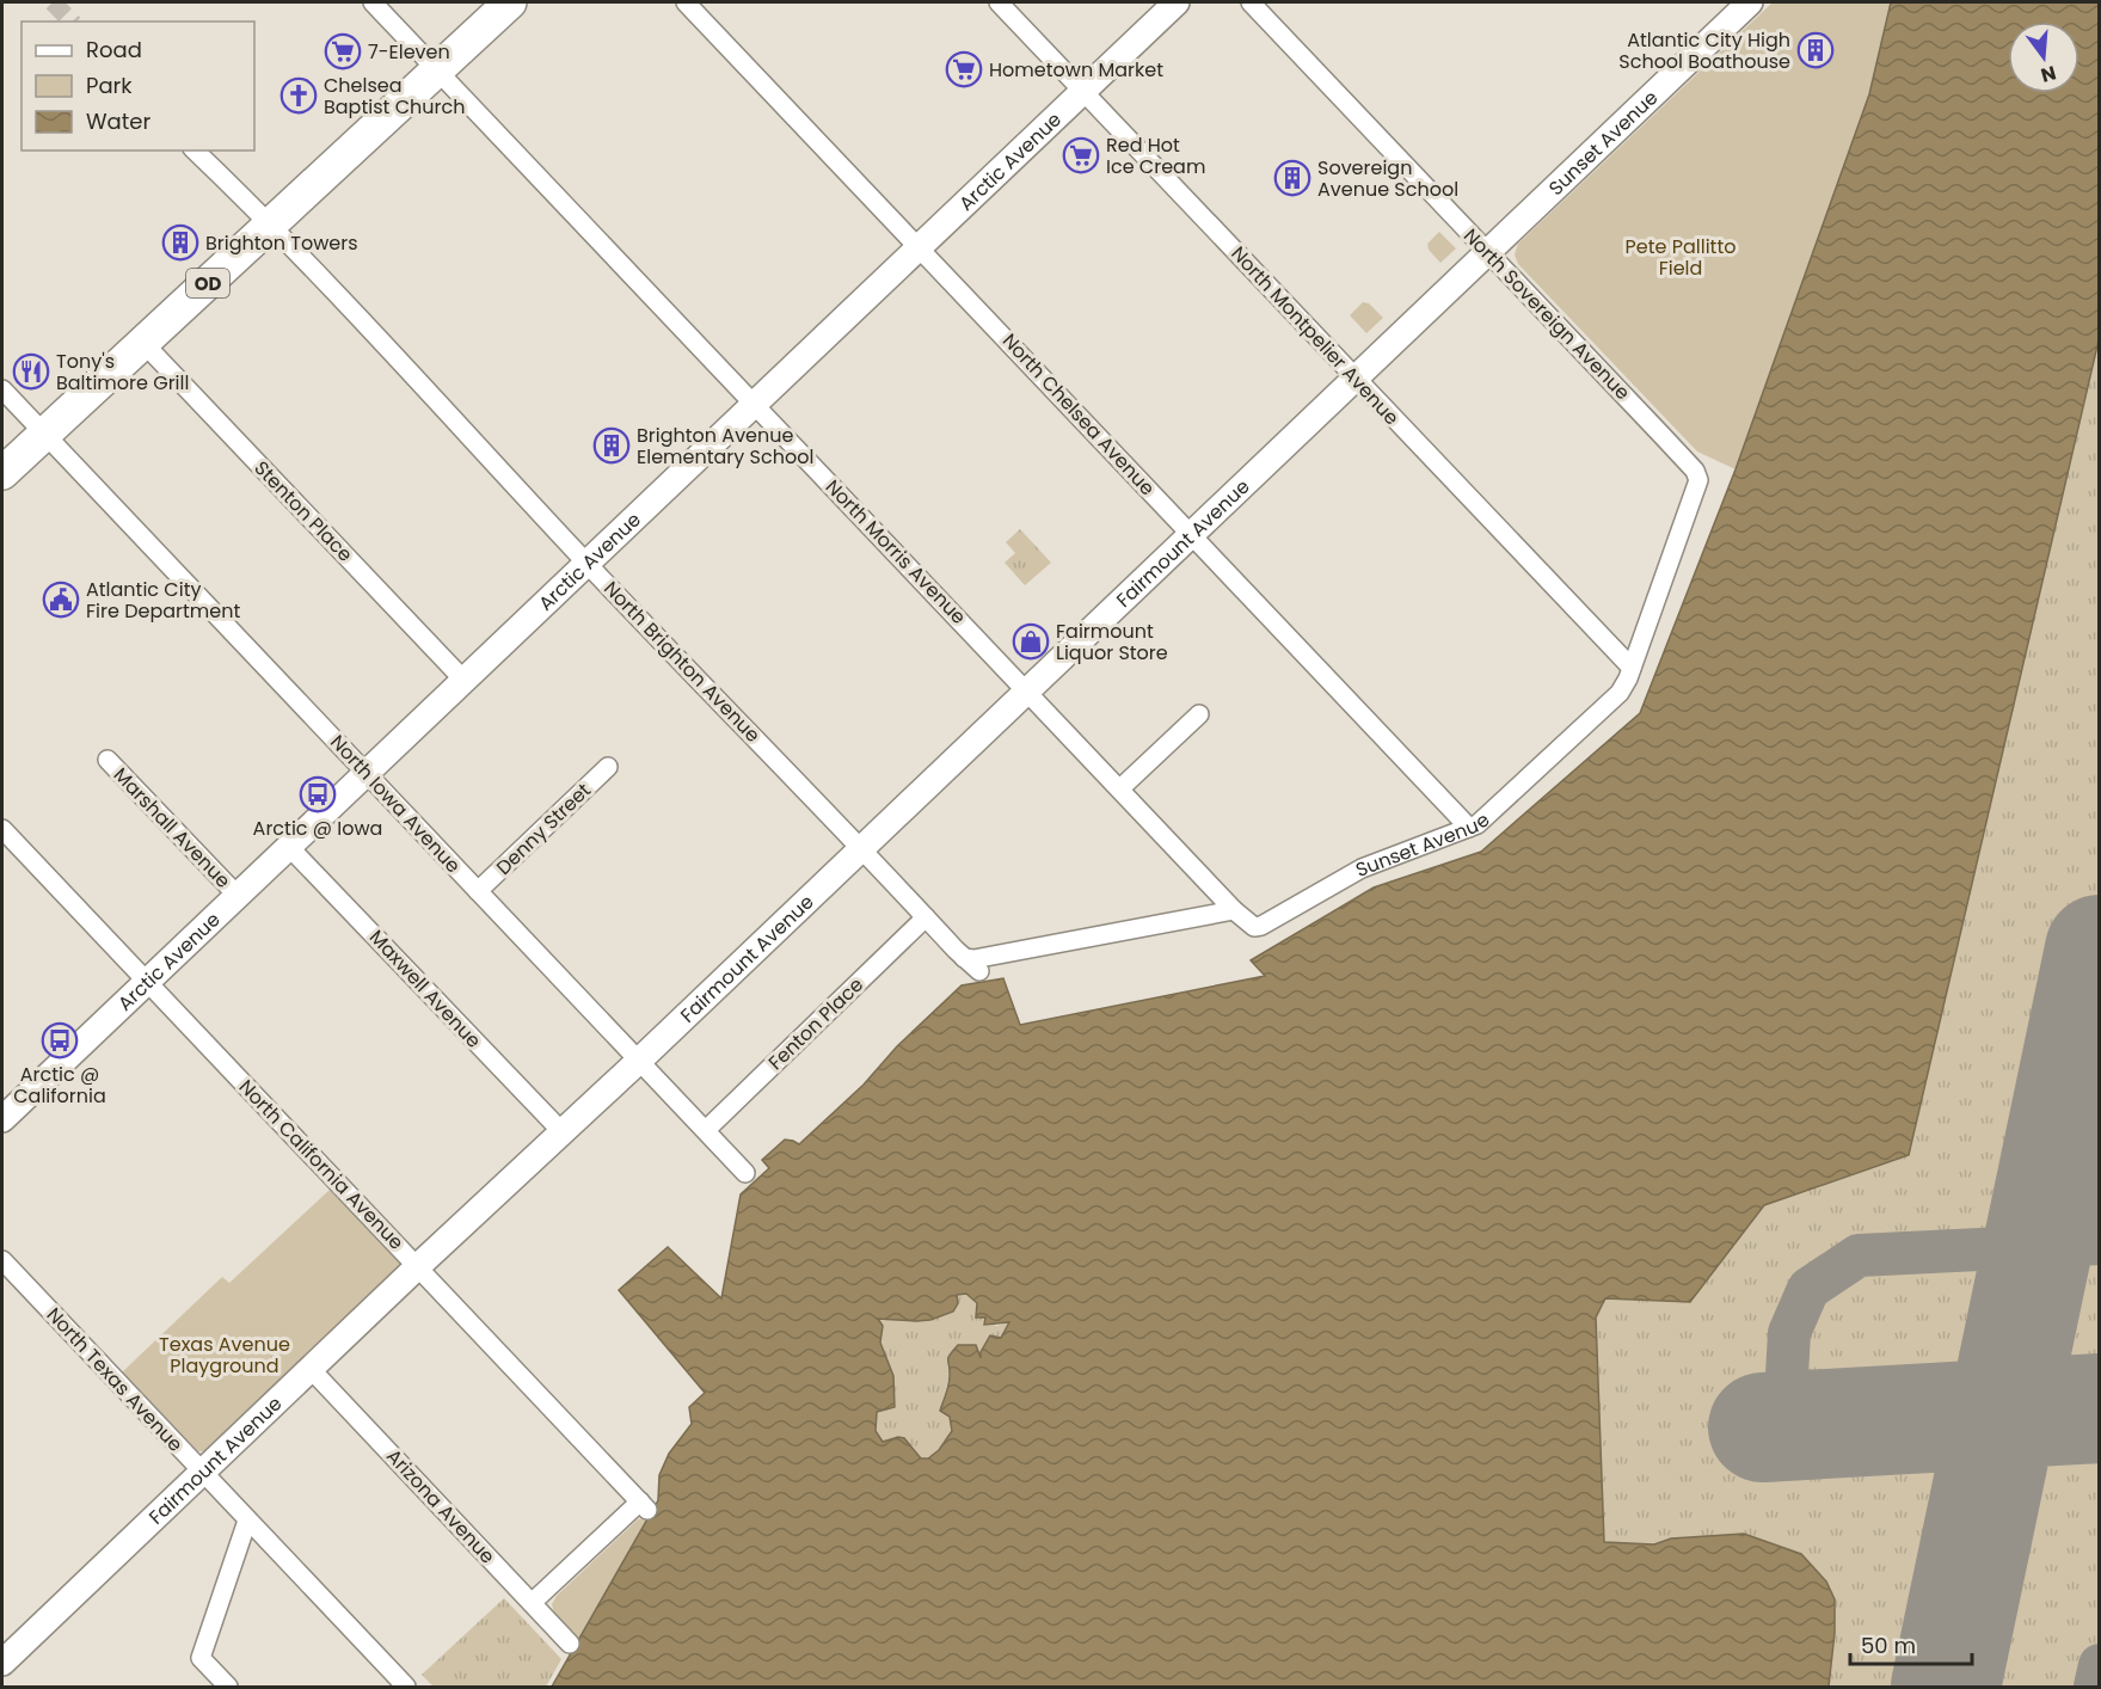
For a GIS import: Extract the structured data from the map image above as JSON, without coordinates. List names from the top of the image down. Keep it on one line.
{"streets":{"highway":["OD"],"street":["Sunset Avenue","Arctic Avenue","North Sovereign Avenue","North Montpelier Avenue","North Chelsea Avenue","Stenton Place","Fairmount Avenue","North Morris Avenue","North Brighton Avenue","North Iowa Avenue","Marshall Avenue","Denny Street","Maxwell Avenue","Fenton Place","North California Avenue","North Texas Avenue","Arizona Avenue"]},"crossings":[["Sunset Avenue","North Sovereign Avenue"],["Sunset Avenue","North Montpelier Avenue"],["Sunset Avenue","North Chelsea Avenue"],["Sunset Avenue","Fairmount Avenue"],["Sunset Avenue","North Morris Avenue"],["Arctic Avenue","North Montpelier Avenue"],["Arctic Avenue","North Chelsea Avenue"],["Arctic Avenue","Stenton Place"],["Arctic Avenue","North Morris Avenue"],["Arctic Avenue","North Brighton Avenue"],["Arctic Avenue","North Iowa Avenue"],["Arctic Avenue","Marshall Avenue"],["Arctic Avenue","Maxwell Avenue"],["Arctic Avenue","North California Avenue"],["OD","Stenton Place"],["OD","North Morris Avenue"],["OD","North Brighton Avenue"],["OD","North Iowa Avenue"],["North Sovereign Avenue","Fairmount Avenue"],["North Montpelier Avenue","Fairmount Avenue"],["North Chelsea Avenue","Fairmount Avenue"],["Fairmount Avenue","North Morris Avenue"],["Fairmount Avenue","North Brighton Avenue"],["Fairmount Avenue","North Iowa Avenue"],["Fairmount Avenue","Maxwell Avenue"],["Fairmount Avenue","North California Avenue"],["Fairmount Avenue","North Texas Avenue"],["Fairmount Avenue","Arizona Avenue"],["North Brighton Avenue","Fenton Place"],["North Iowa Avenue","Denny Street"],["North Iowa Avenue","Fenton Place"],["North California Avenue","Arizona Avenue"]],"parks":["Pete Pallitto Field","Texas Avenue Playground"],"places":{"building":["Atlantic City High School Boathouse","Sovereign Avenue School","Brighton Towers","Brighton Avenue Elementary School"],"supermarket":["7-Eleven","Hometown Market","Red Hot Ice Cream"],"church":["Chelsea Baptist Church"],"restaurant":["Tony's Baltimore Grill"],"public building":["Atlantic City Fire Department"],"shop":["Fairmount Liquor Store"],"bus stop":["Arctic @ Iowa","Arctic @ California"]},"legend":["Road","Park","Water"],"scale_bar":"50 m","north":"bottom"}
